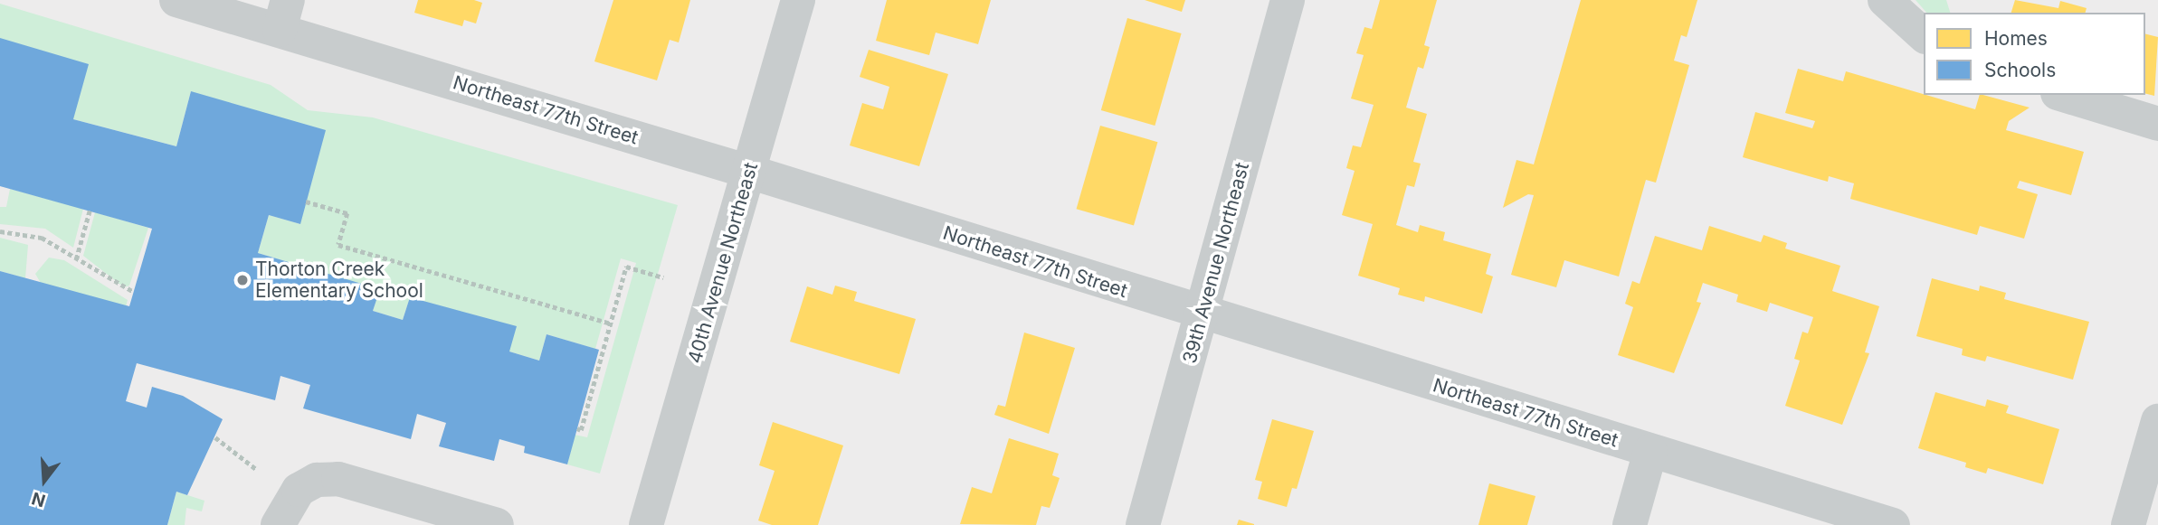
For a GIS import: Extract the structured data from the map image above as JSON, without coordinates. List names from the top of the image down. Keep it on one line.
{"streets":{"street":["Northeast 77th Street","40th Avenue Northeast","39th Avenue Northeast"]},"crossings":[["Northeast 77th Street","40th Avenue Northeast"],["Northeast 77th Street","39th Avenue Northeast"]],"places":["Thorton Creek Elementary School"],"legend":["Homes","Schools"],"north":"bottom"}
